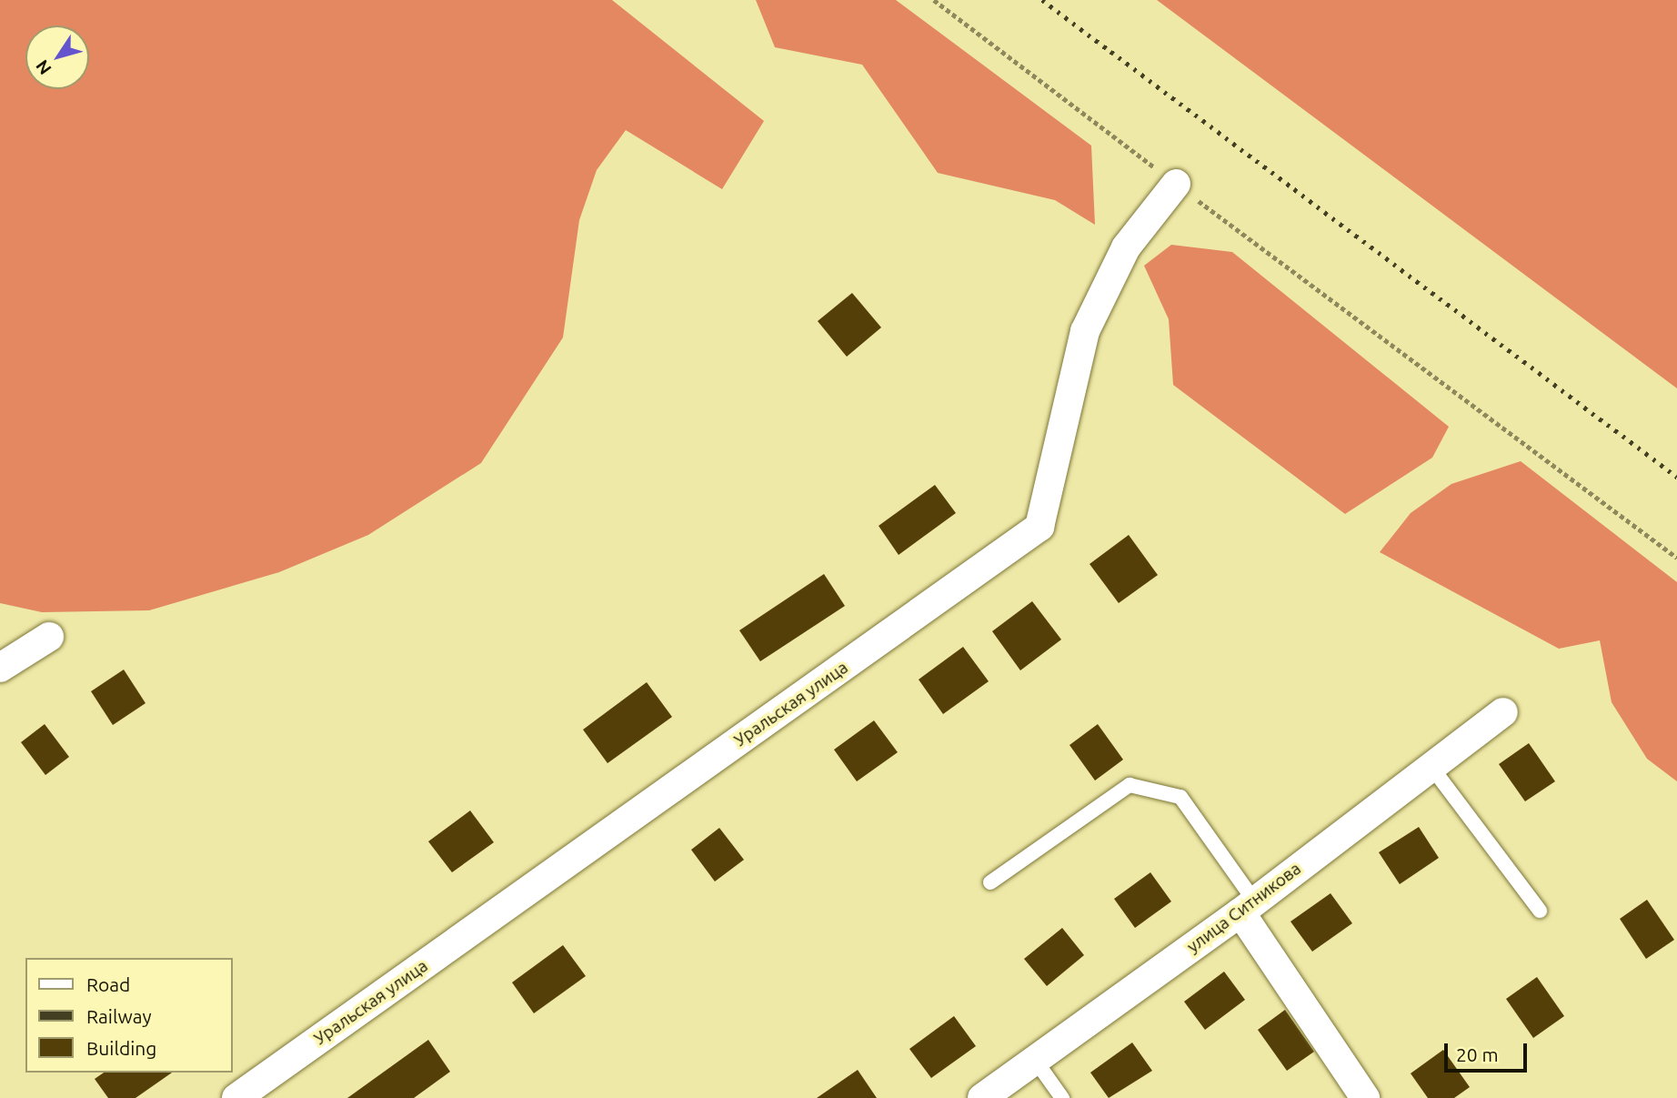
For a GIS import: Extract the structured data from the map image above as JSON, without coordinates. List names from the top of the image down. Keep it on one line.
{"streets":{"street":["Уральская улица","улица Ситникова"]},"legend":["Road","Railway","Building"],"scale_bar":"20 m","north":"bottom left"}
